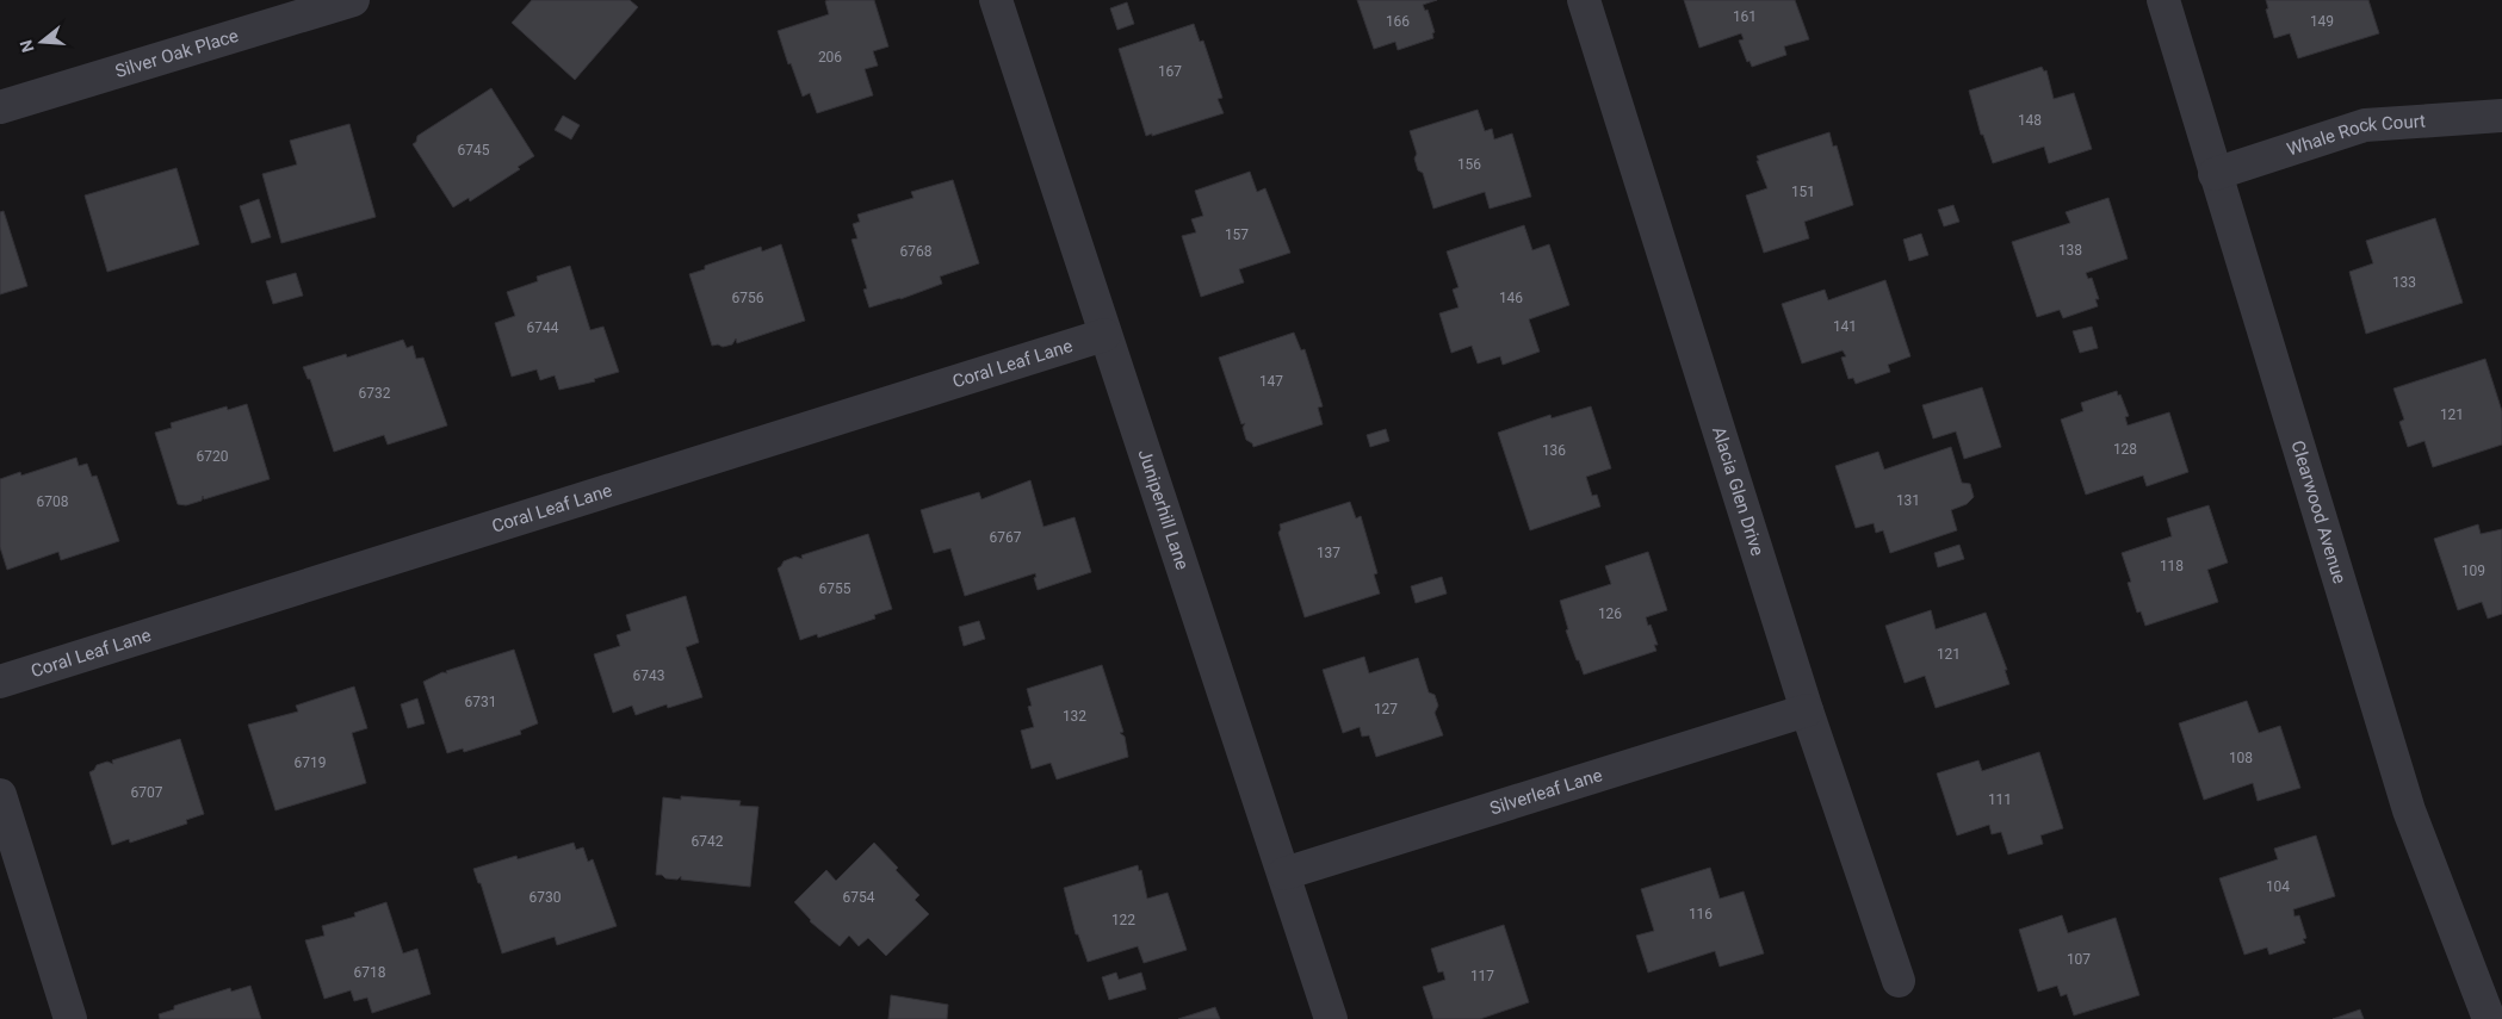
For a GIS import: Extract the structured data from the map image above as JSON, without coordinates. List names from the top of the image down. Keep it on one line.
{"streets":{"street":["Silver Oak Place","Whale Rock Court","Coral Leaf Lane","Alacia Glen Drive","Juniperhill Lane","Clearwood Avenue","Silverleaf Lane"]},"crossings":[["Whale Rock Court","Clearwood Avenue"],["Coral Leaf Lane","Juniperhill Lane"],["Alacia Glen Drive","Silverleaf Lane"],["Juniperhill Lane","Silverleaf Lane"]],"house_numbers":["161","166","149","206","167","148","6745","156","151","157","138","6768","133","6756","146","141","6744","147","6732","121","128","136","6720","131","6708","6767","137","118","109","6755","126","121","6743","6731","127","132","108","6719","6707","111","6742","104","6730","6754","116","122","107","6718","117"],"north":"left"}
